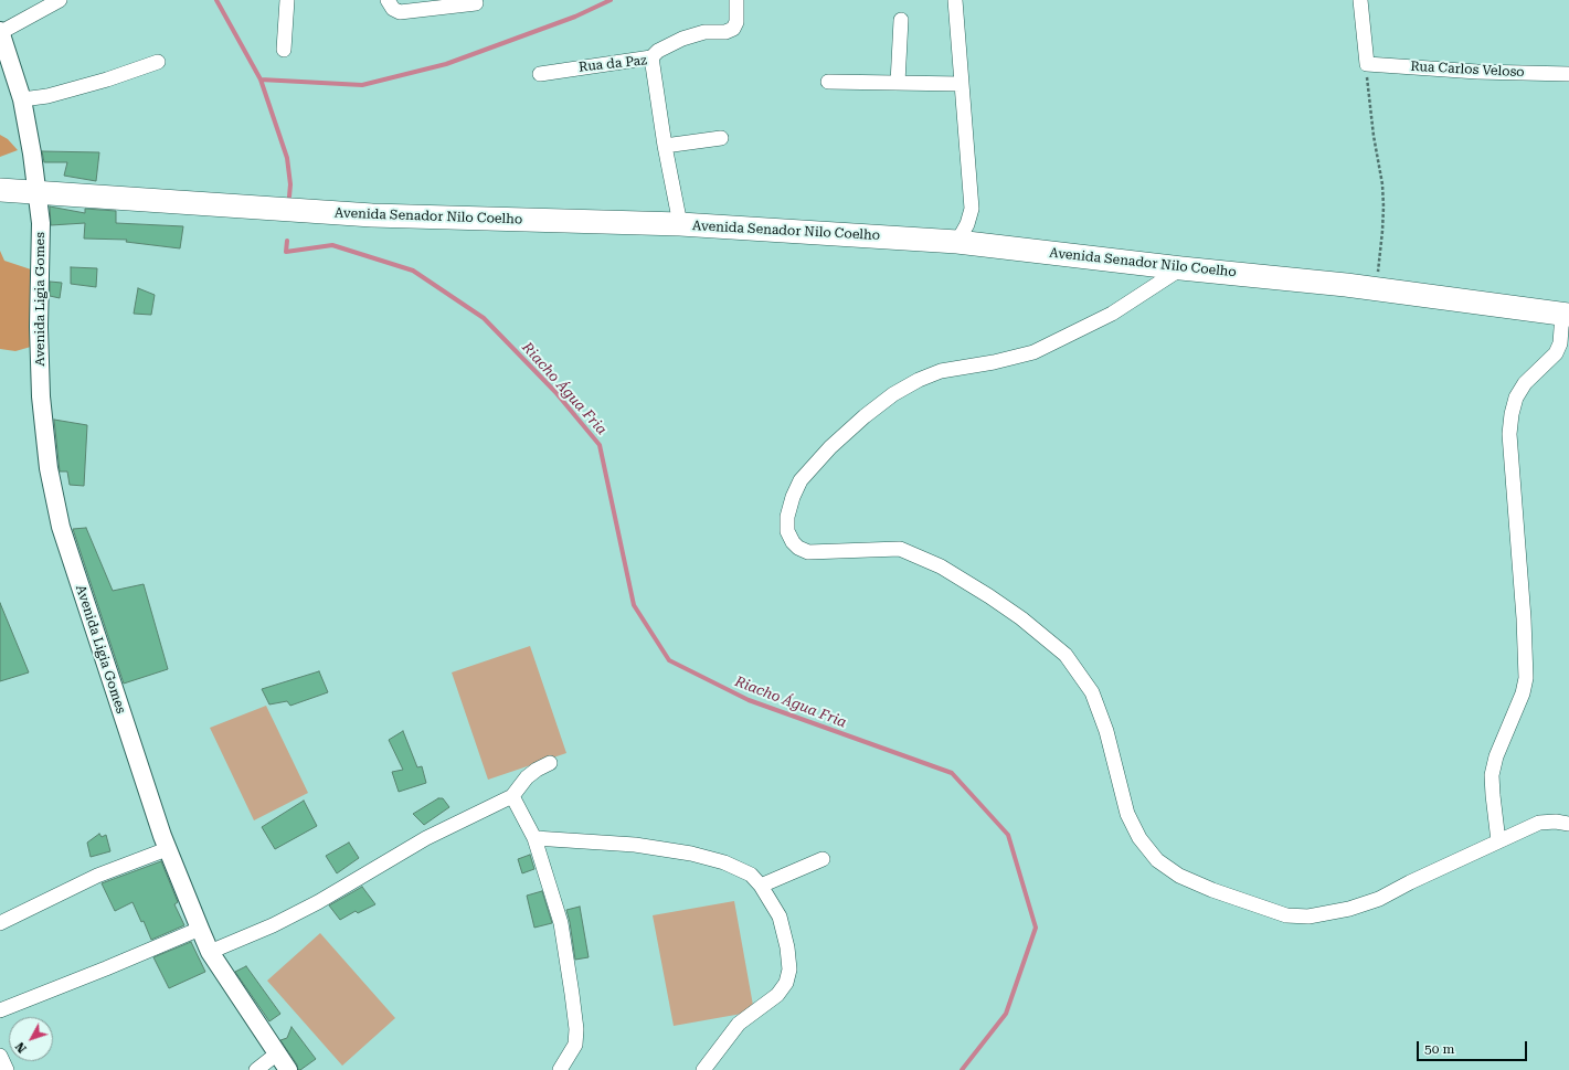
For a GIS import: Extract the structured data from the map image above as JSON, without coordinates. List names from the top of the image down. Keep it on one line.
{"streets":{"main road":["Avenida Senador Nilo Coelho"],"street":["Rua da Paz","Rua Carlos Veloso","Avenida Ligia Gomes"]},"crossings":[["Rua da Paz","Avenida Senador Nilo Coelho"],["Avenida Senador Nilo Coelho","Avenida Ligia Gomes"]],"water":["Riacho Água Fria"],"scale_bar":"50 m","north":"bottom left"}
